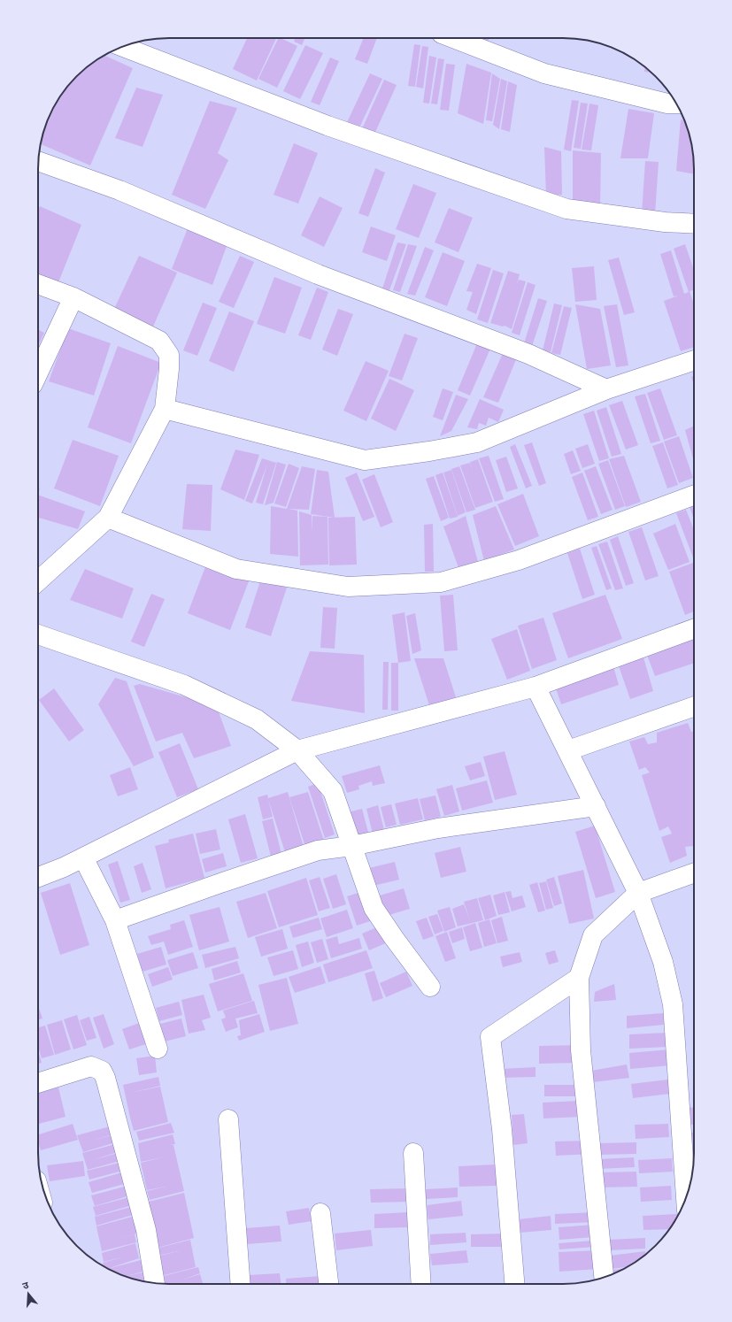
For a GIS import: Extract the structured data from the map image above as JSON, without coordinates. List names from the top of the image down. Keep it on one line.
{"north":"top"}
